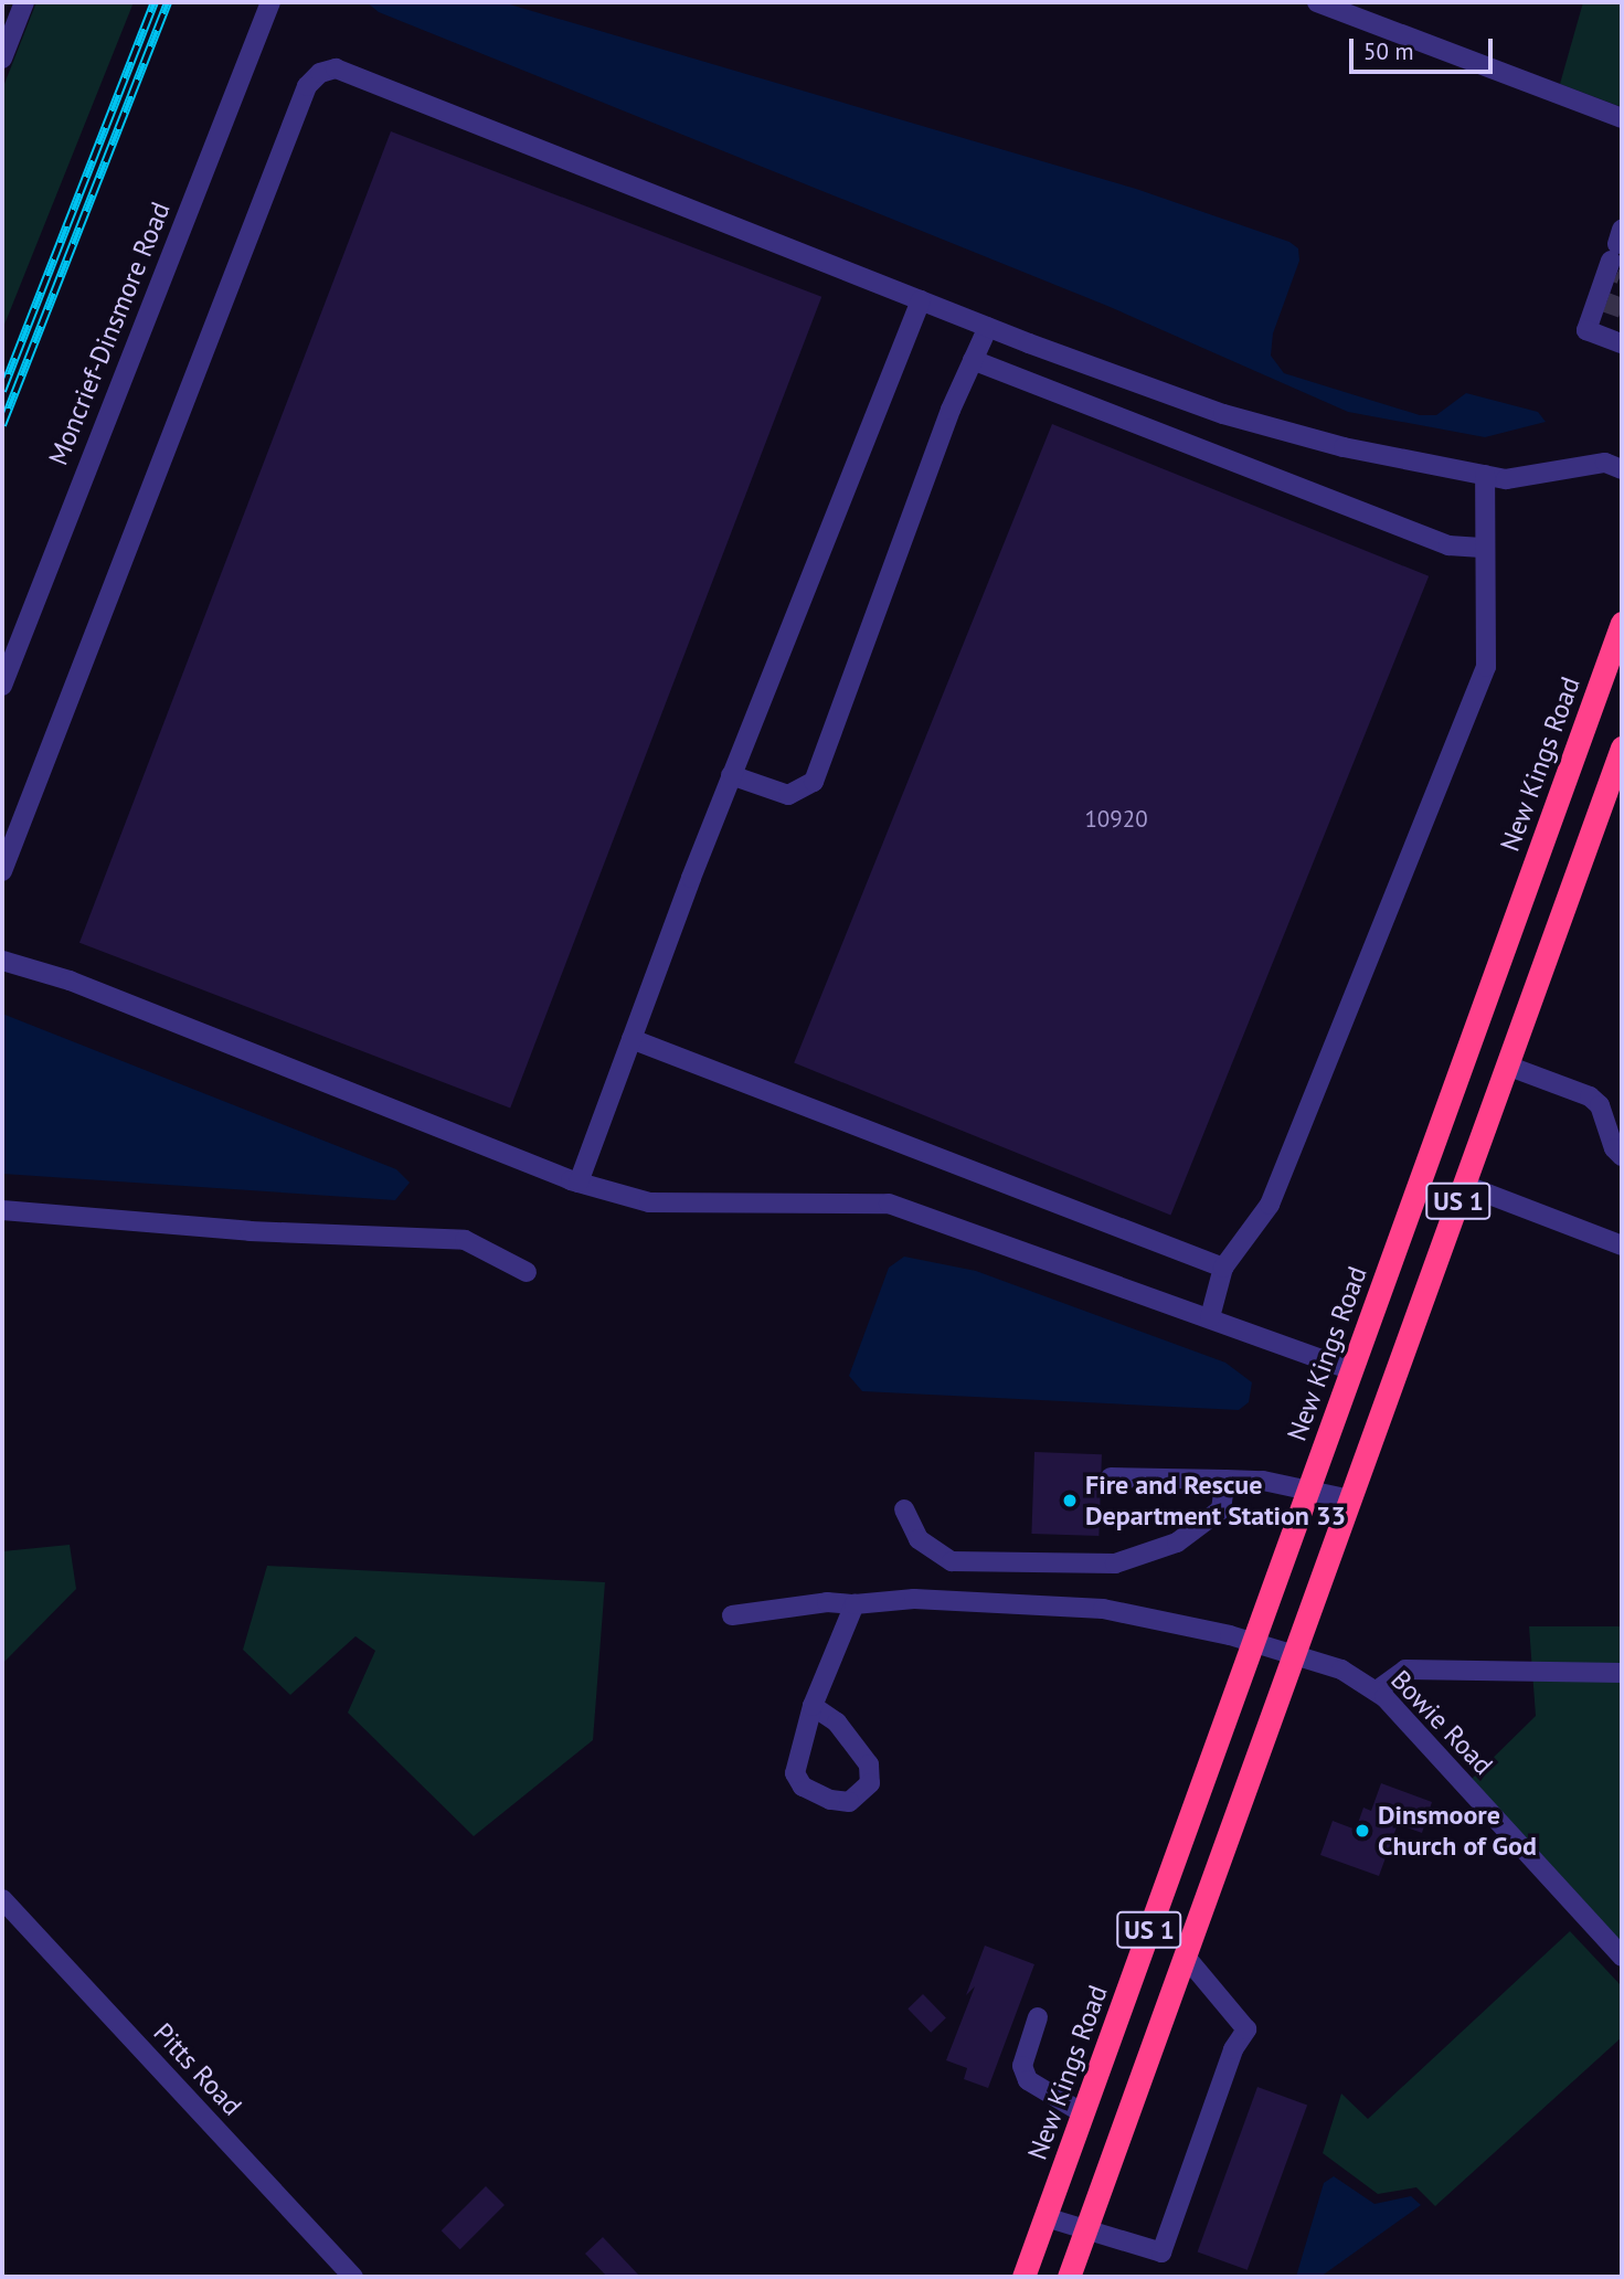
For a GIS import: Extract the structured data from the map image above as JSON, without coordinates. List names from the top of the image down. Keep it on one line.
{"streets":{"highway":["New Kings Road","US 1"],"street":["Moncrief-Dinsmore Road","Bowie Road","Pitts Road"]},"crossings":[["New Kings Road","Bowie Road"],["US 1","Bowie Road"]],"places":["Fire and Rescue Department Station 33","Dinsmoore Church of God"],"house_numbers":["10920"],"scale_bar":"50 m"}
